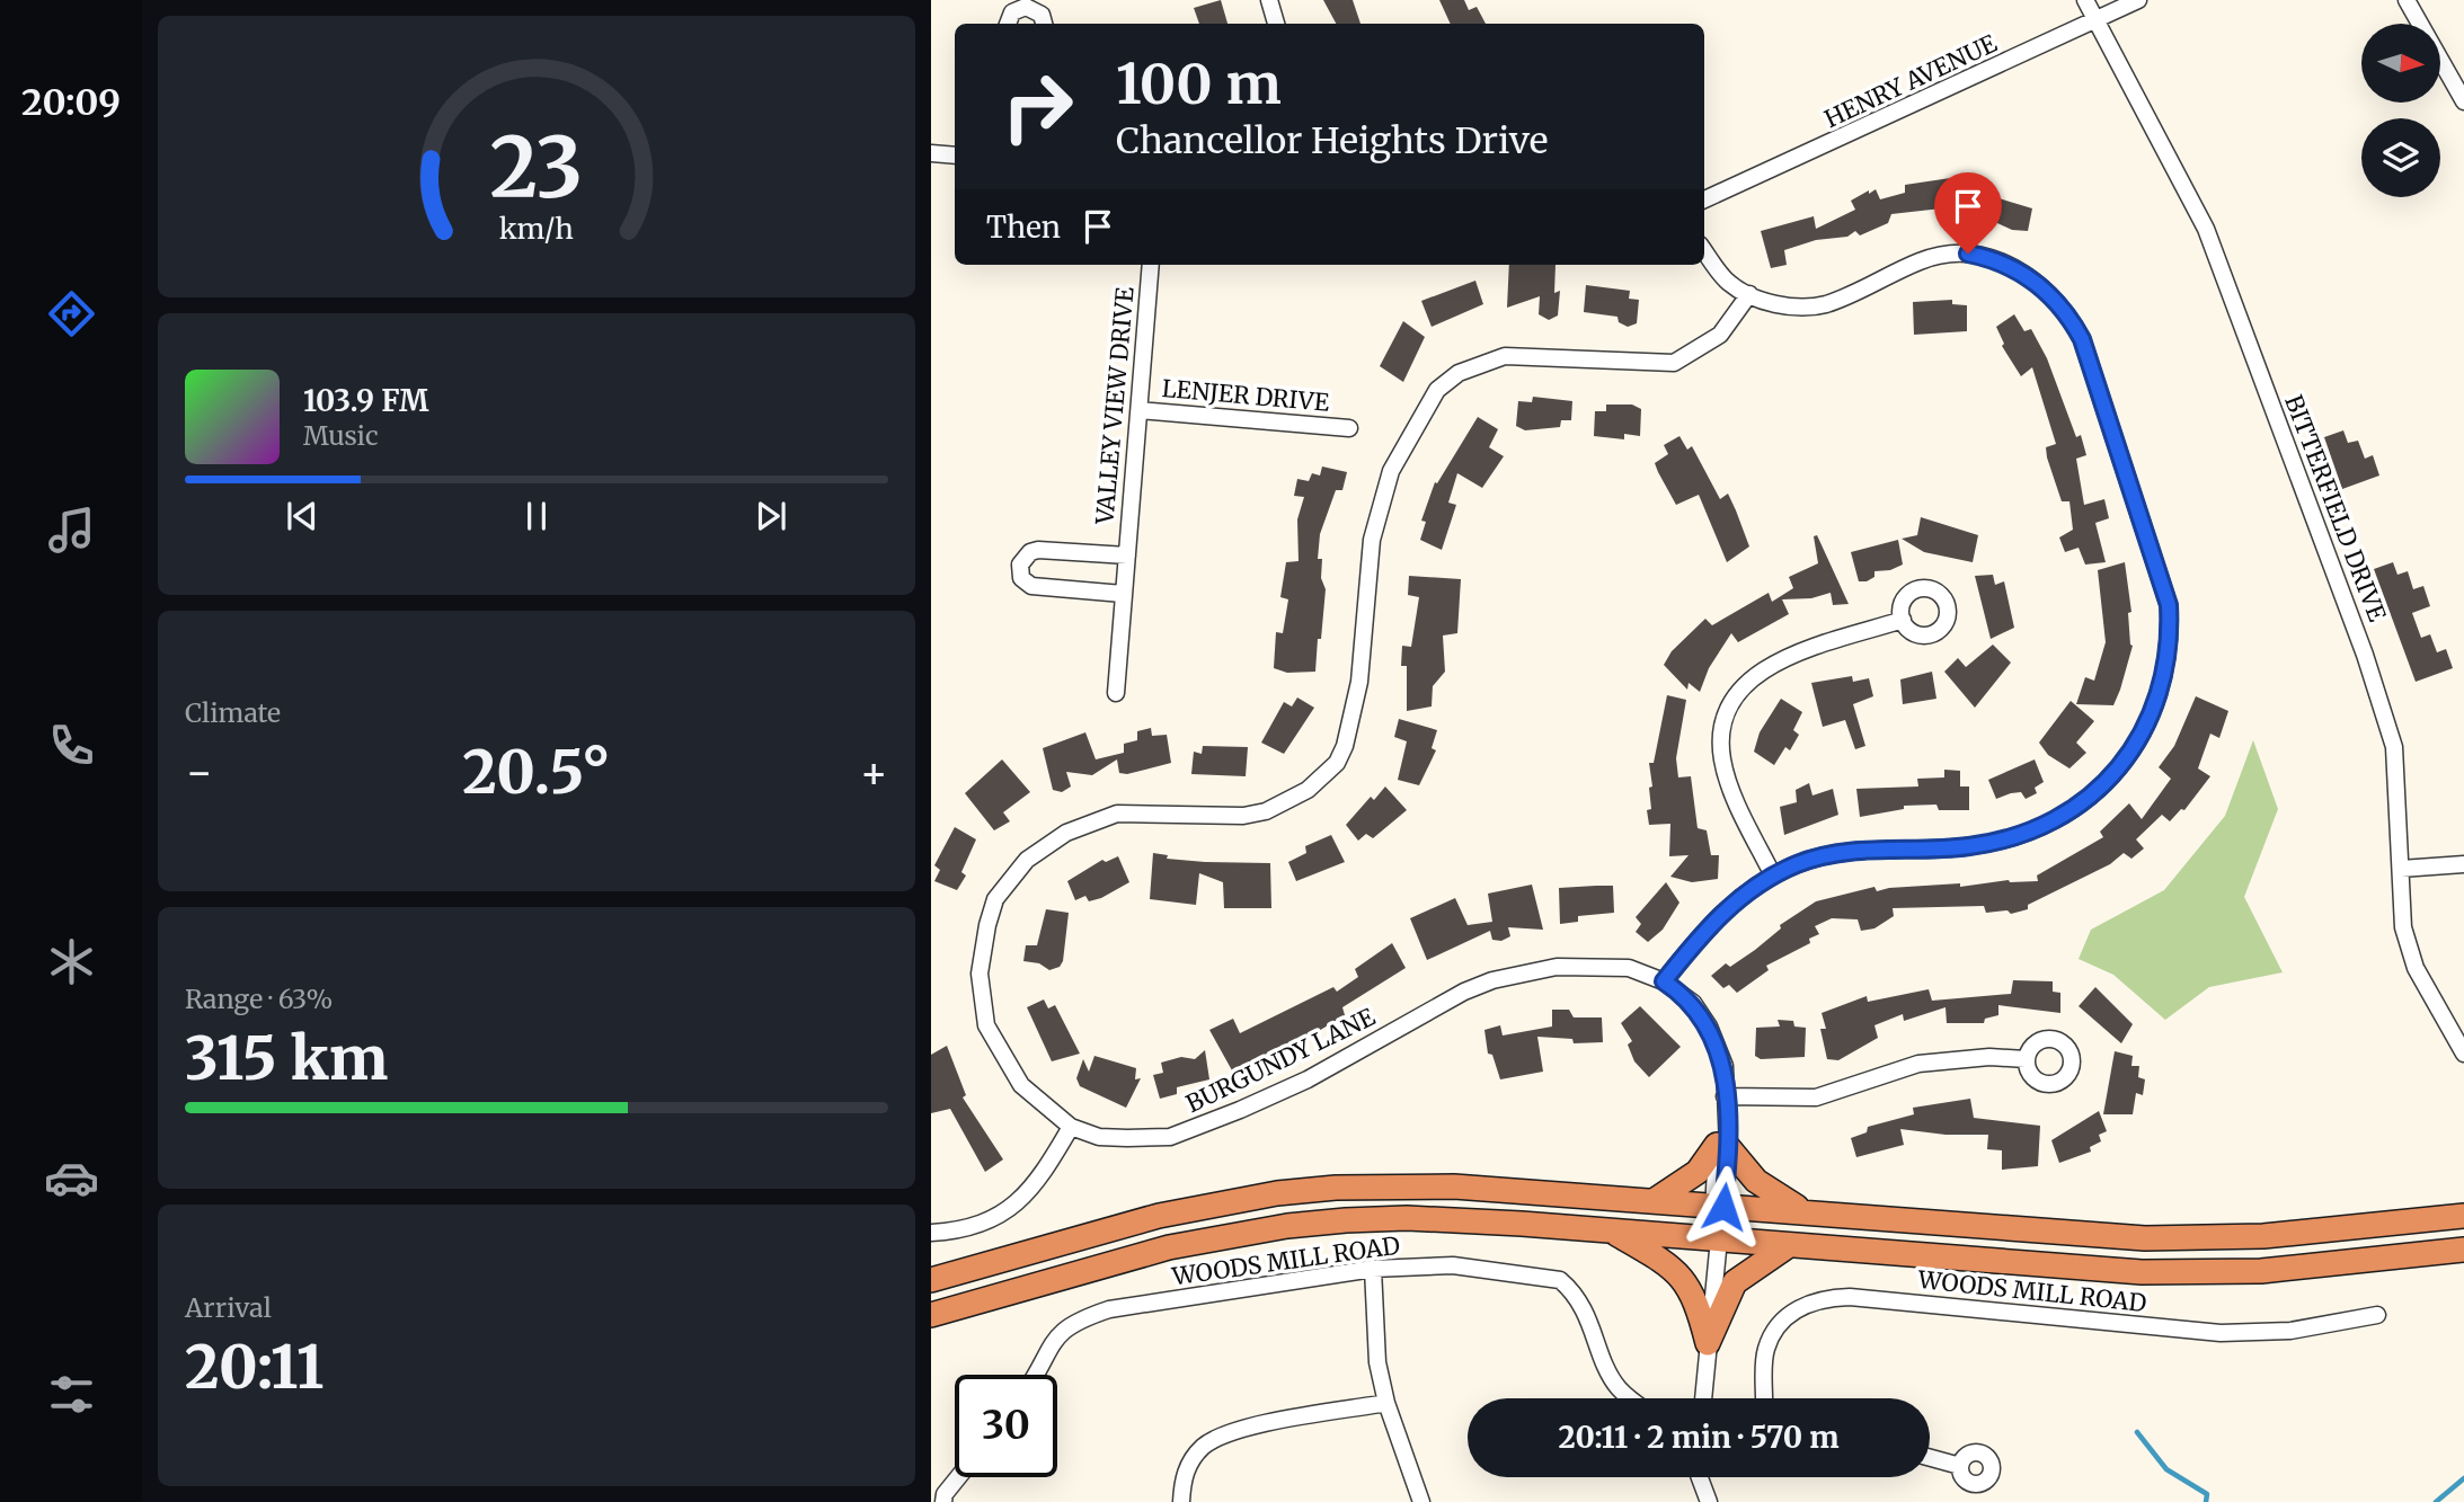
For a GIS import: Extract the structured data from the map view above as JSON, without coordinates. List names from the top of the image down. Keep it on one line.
{"streets":{"street":["HENRY AVENUE","LENJER DRIVE","VALLEY VIEW DRIVE","BITTERFIELD DRIVE","BURGUNDY LANE","WOODS MILL ROAD"]},"crossings":[["HENRY AVENUE","BITTERFIELD DRIVE"],["LENJER DRIVE","VALLEY VIEW DRIVE"]],"north":"right","page":{"tabs":"20:09","turn":["100 m","Chancellor Heights Drive"],"then":"Then","song":["103.9 FM","Music"],"tile":["Climate",["Range · 63%","315 km"],["Arrival","20:11"]],"heat":["−","20.5°","+"],"limit":"30","trip":"20:11 · 2 min · 570 m","gauge":["23","km/h"]}}
